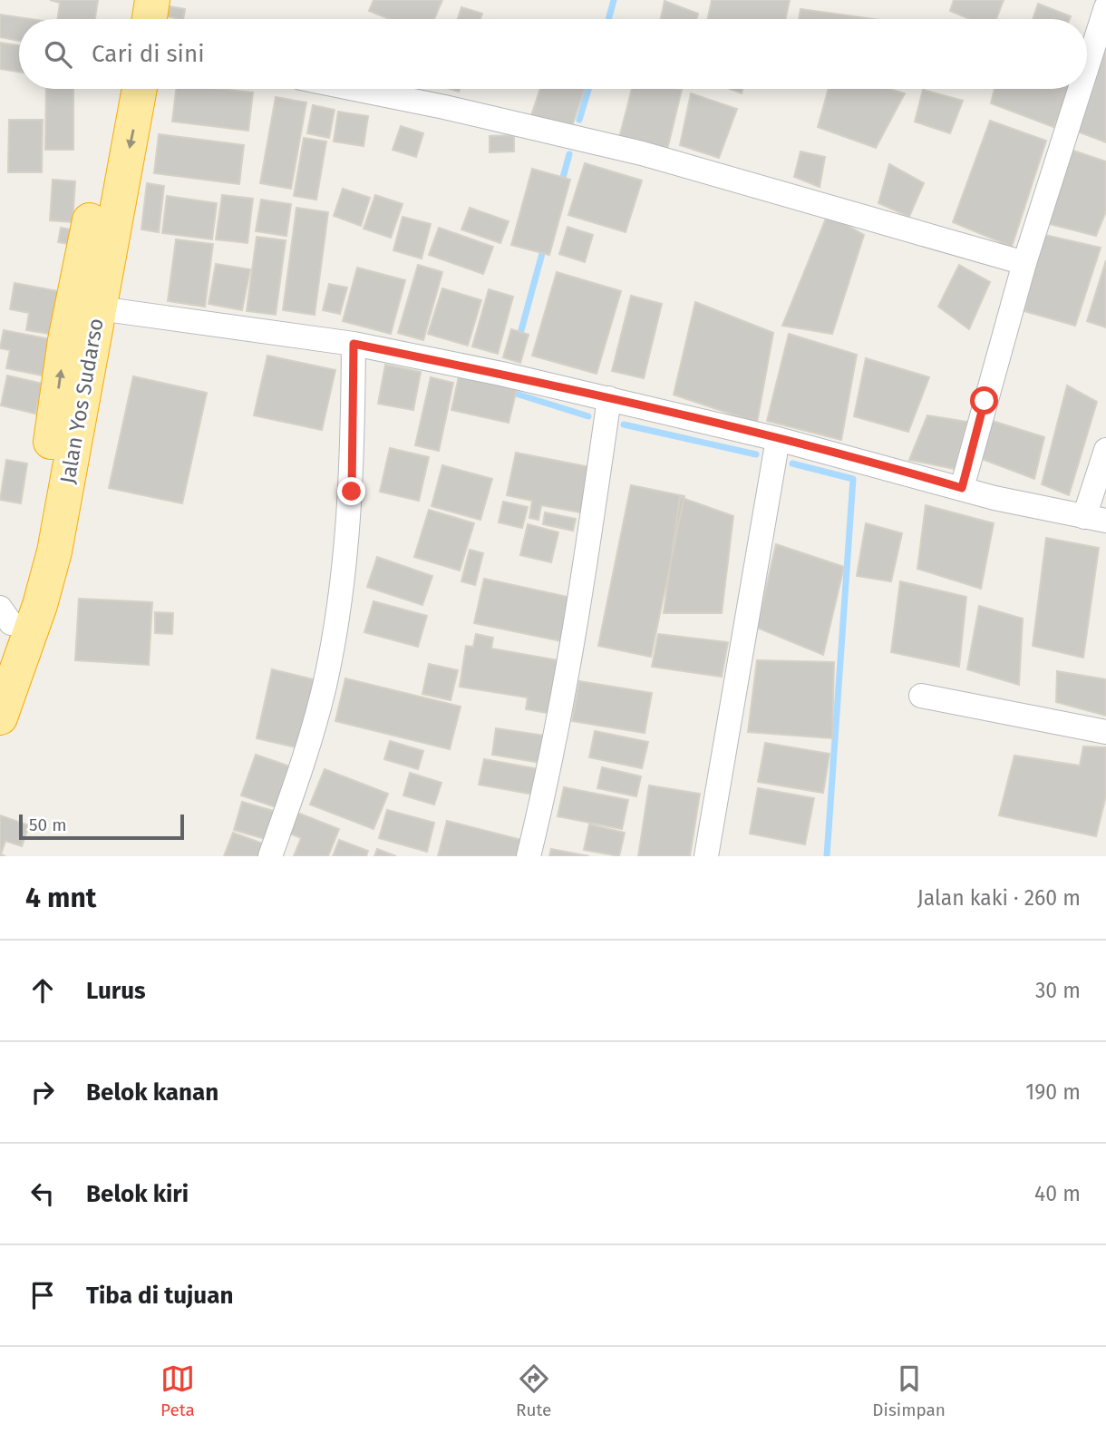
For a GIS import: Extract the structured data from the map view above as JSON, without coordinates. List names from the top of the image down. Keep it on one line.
{"streets":{"highway":["Jalan Yos Sudarso"]},"scale_bar":"50 m","page":{"search":"Cari di sini","scale":"50 m","heading":["4 mnt","Jalan kaki · 260 m"],"list":[["Lurus","30 m"],["Belok kanan","190 m"],["Belok kiri","40 m"],"Tiba di tujuan"],"nav":["Peta","Rute","Disimpan"]}}
